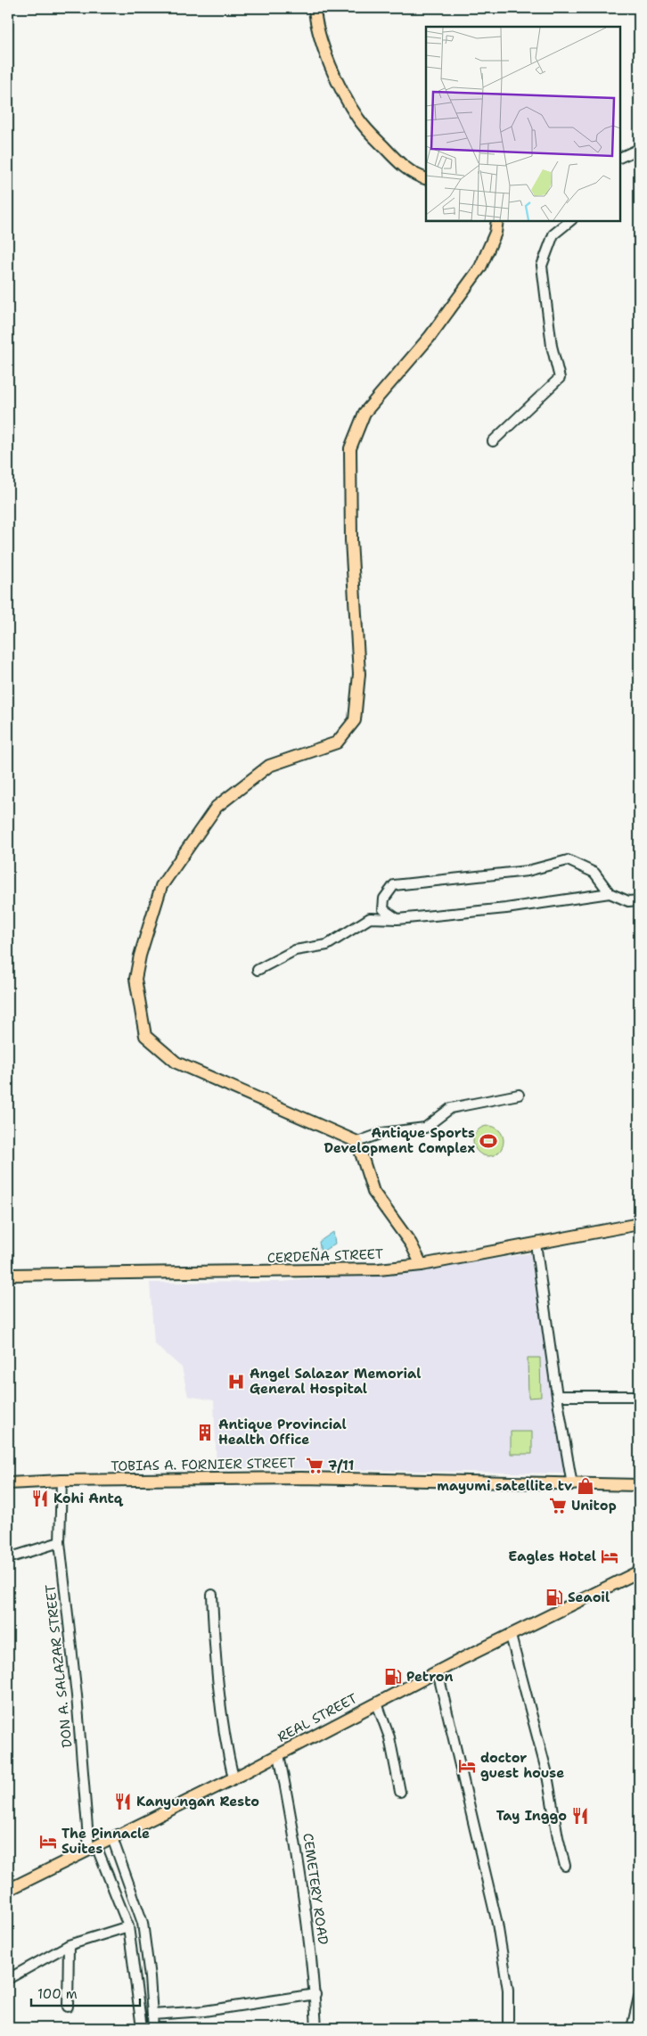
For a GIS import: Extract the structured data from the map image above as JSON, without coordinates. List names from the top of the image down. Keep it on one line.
{"streets":{"main road":["CERDEÑA STREET","TOBIAS A. FORNIER STREET","REAL STREET"],"street":["DON A. SALAZAR STREET","CEMETERY ROAD"]},"crossings":[["TOBIAS A. FORNIER STREET","DON A. SALAZAR STREET"],["DON A. SALAZAR STREET","REAL STREET"],["REAL STREET","CEMETERY ROAD"]],"places":{"sports":["Antique Sports Development Complex"],"hospital":["Angel Salazar Memorial General Hospital"],"building":["Antique Provincial Health Office"],"supermarket":["7/11","Unitop"],"shop":["mayumi satellite tv"],"restaurant":["Kohi Antq","Kanyungan Resto","Tay Inggo"],"hotel":["Eagles Hotel","doctor guest house","The Pinnacle Suites"],"fuel station":["Seaoil","Petron"]},"scale_bar":"100 m"}
